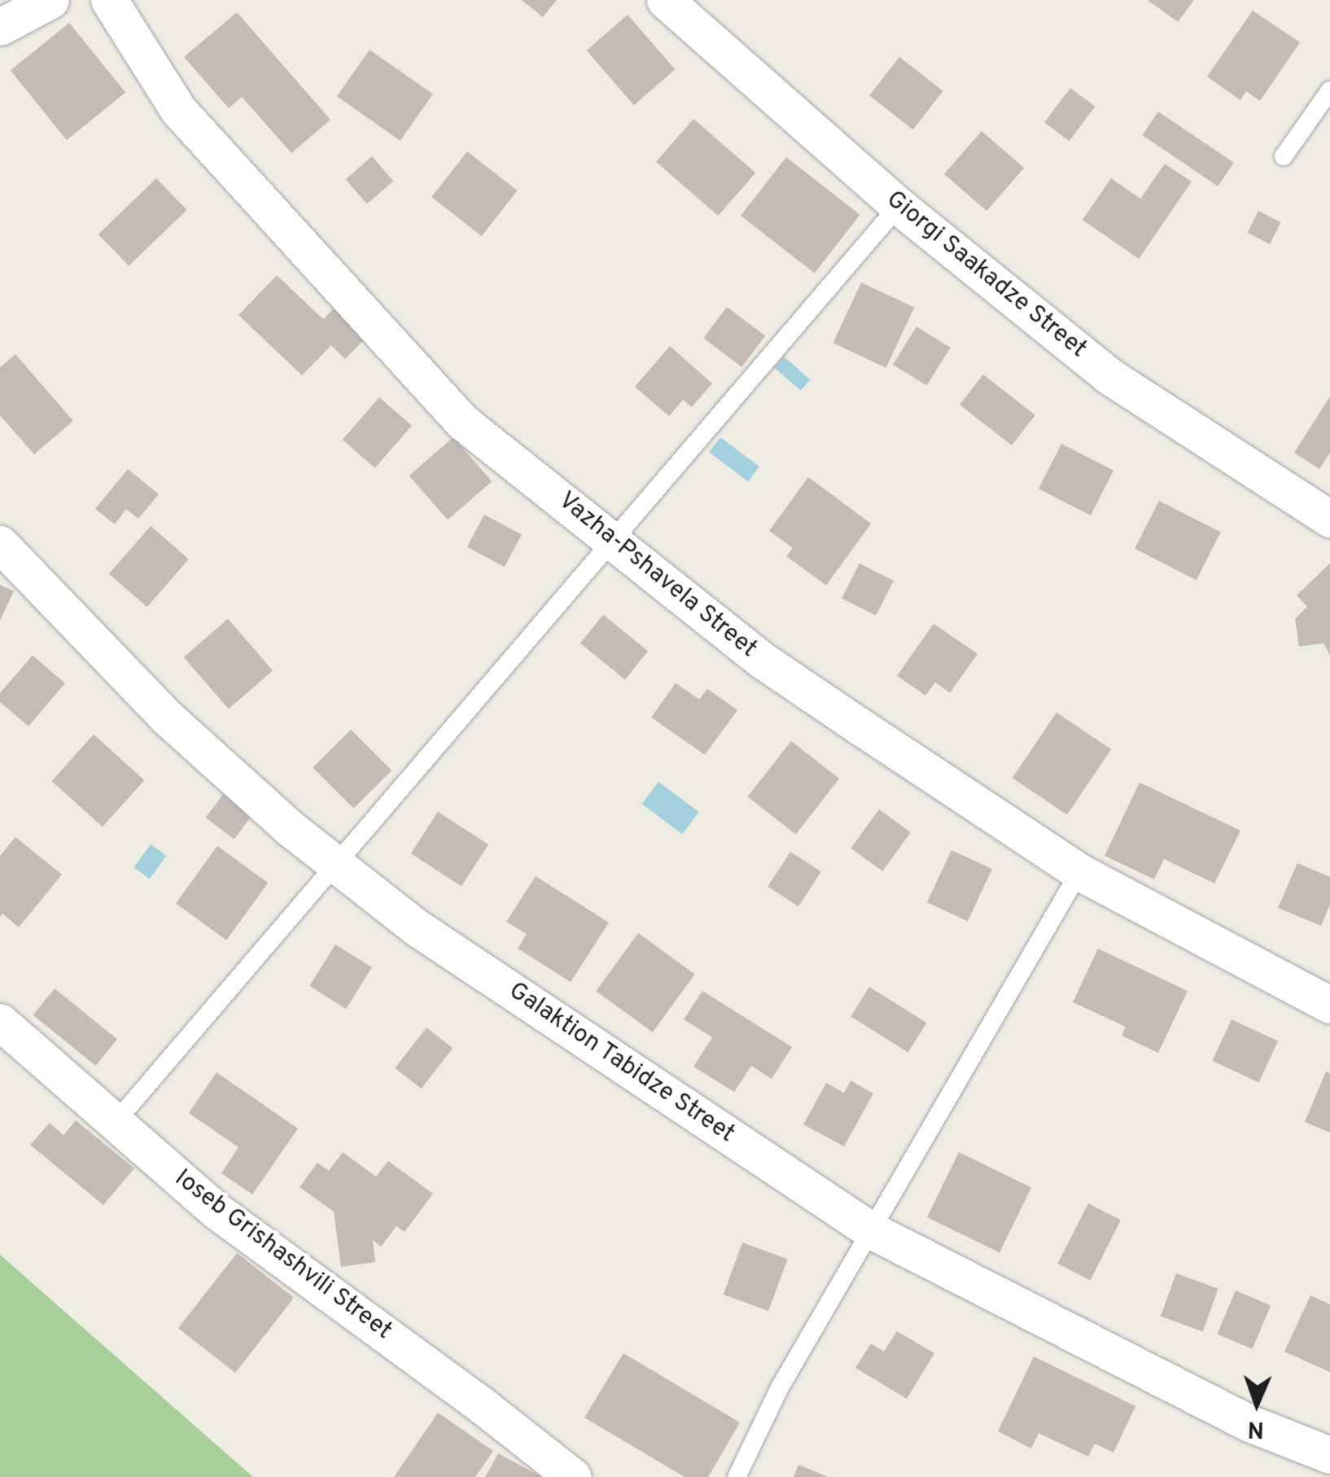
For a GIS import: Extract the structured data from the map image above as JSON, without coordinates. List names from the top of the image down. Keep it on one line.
{"streets":{"street":["Giorgi Saakadze Street","Vazha-Pshavela Street","Galaktion Tabidze Street","Ioseb Grishashvili Street"]},"north":"bottom"}
